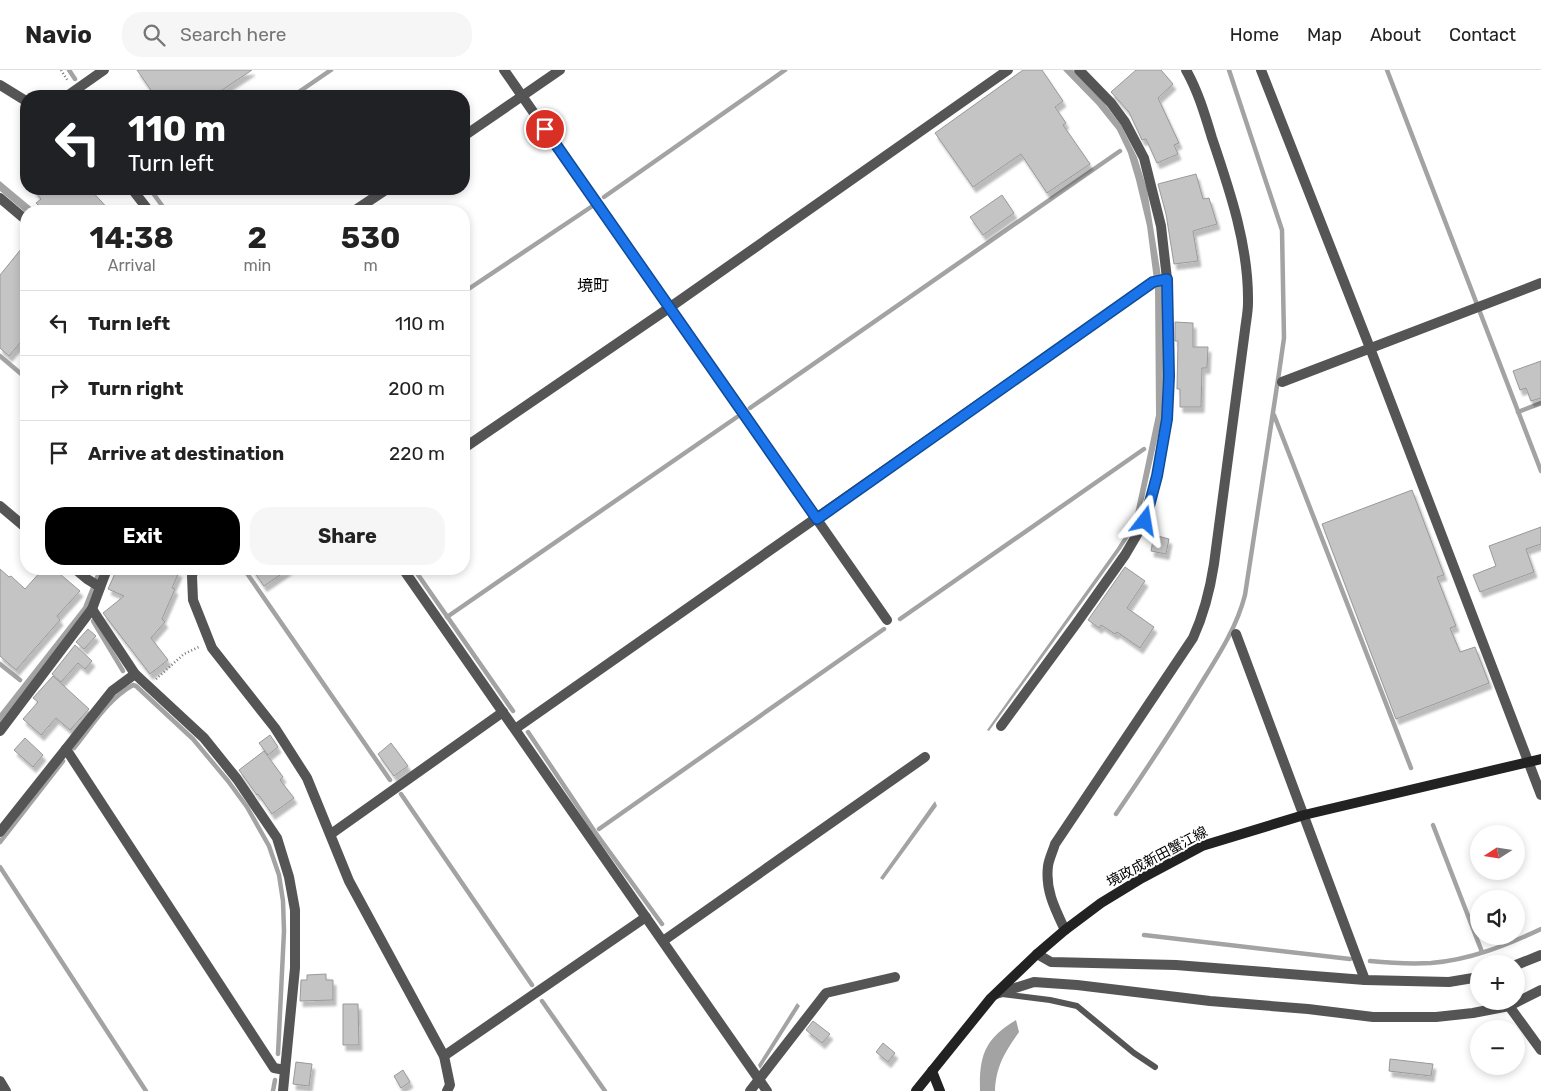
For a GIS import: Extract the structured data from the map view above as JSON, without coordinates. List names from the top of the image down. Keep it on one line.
{"streets":{"main road":["境政成新田蟹江線"]},"districts":["境町"],"north":"left","page":{"header":"Navio","search":"Search here","nav":["Home","Map","About","Contact"],"turn":["110 m","Turn left"],"eta":["14:38","Arrival","2","min","530","m"],"list":[{"name":"Turn left","value":"110 m"},{"name":"Turn right","value":"200 m"},{"name":"Arrive at destination","value":"220 m"}],"buttons":["Exit","Share"],"map_buttons":["+","−"]}}
